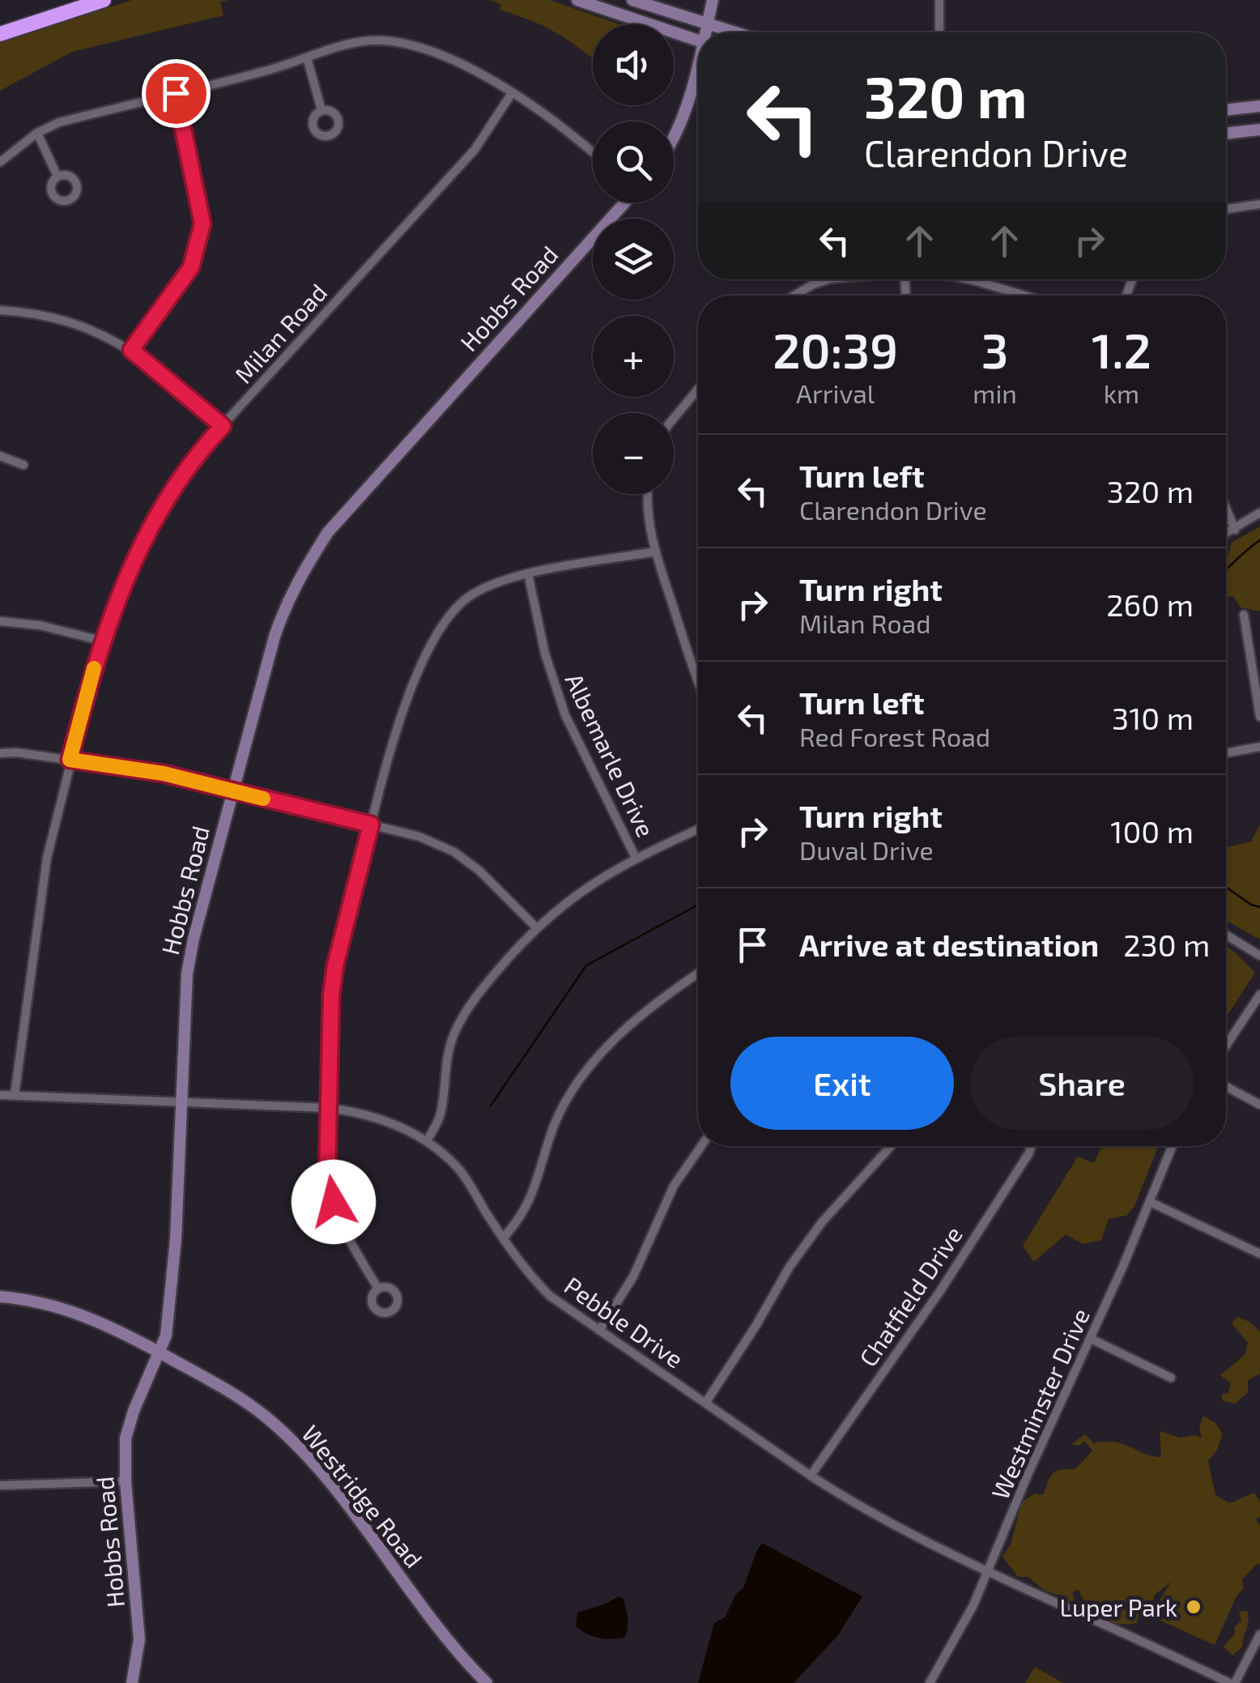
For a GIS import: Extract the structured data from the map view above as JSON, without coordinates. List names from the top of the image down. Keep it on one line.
{"streets":{"street":["Hobbs Road","Milan Road","Albemarle Drive","Chatfield Drive","Pebble Drive","Westminster Drive","Westridge Road"]},"crossings":[["Hobbs Road","Pebble Drive"],["Hobbs Road","Westridge Road"],["Milan Road","Pebble Drive"],["Chatfield Drive","Pebble Drive"],["Pebble Drive","Westminster Drive"]],"places":["Luper Park"],"page":{"map_buttons":["+","−"],"turn":["320 m","Clarendon Drive"],"eta":["20:39","Arrival","3","min","1.2","km"],"list":[{"name":"Turn left","note":"Clarendon Drive","value":"320 m"},{"name":"Turn right","note":"Milan Road","value":"260 m"},{"name":"Turn left","note":"Red Forest Road","value":"310 m"},{"name":"Turn right","note":"Duval Drive","value":"100 m"},{"name":"Arrive at destination","value":"230 m"}],"buttons":["Exit","Share"]}}
